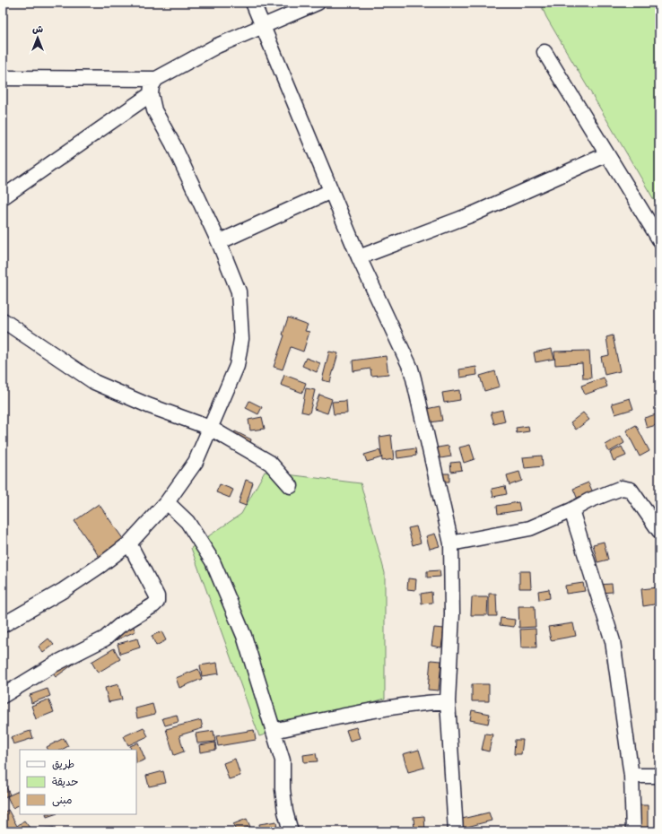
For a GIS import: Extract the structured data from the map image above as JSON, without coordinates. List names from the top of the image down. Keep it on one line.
{"legend":["طريق","حديقة","مبنى"],"north":"top"}
